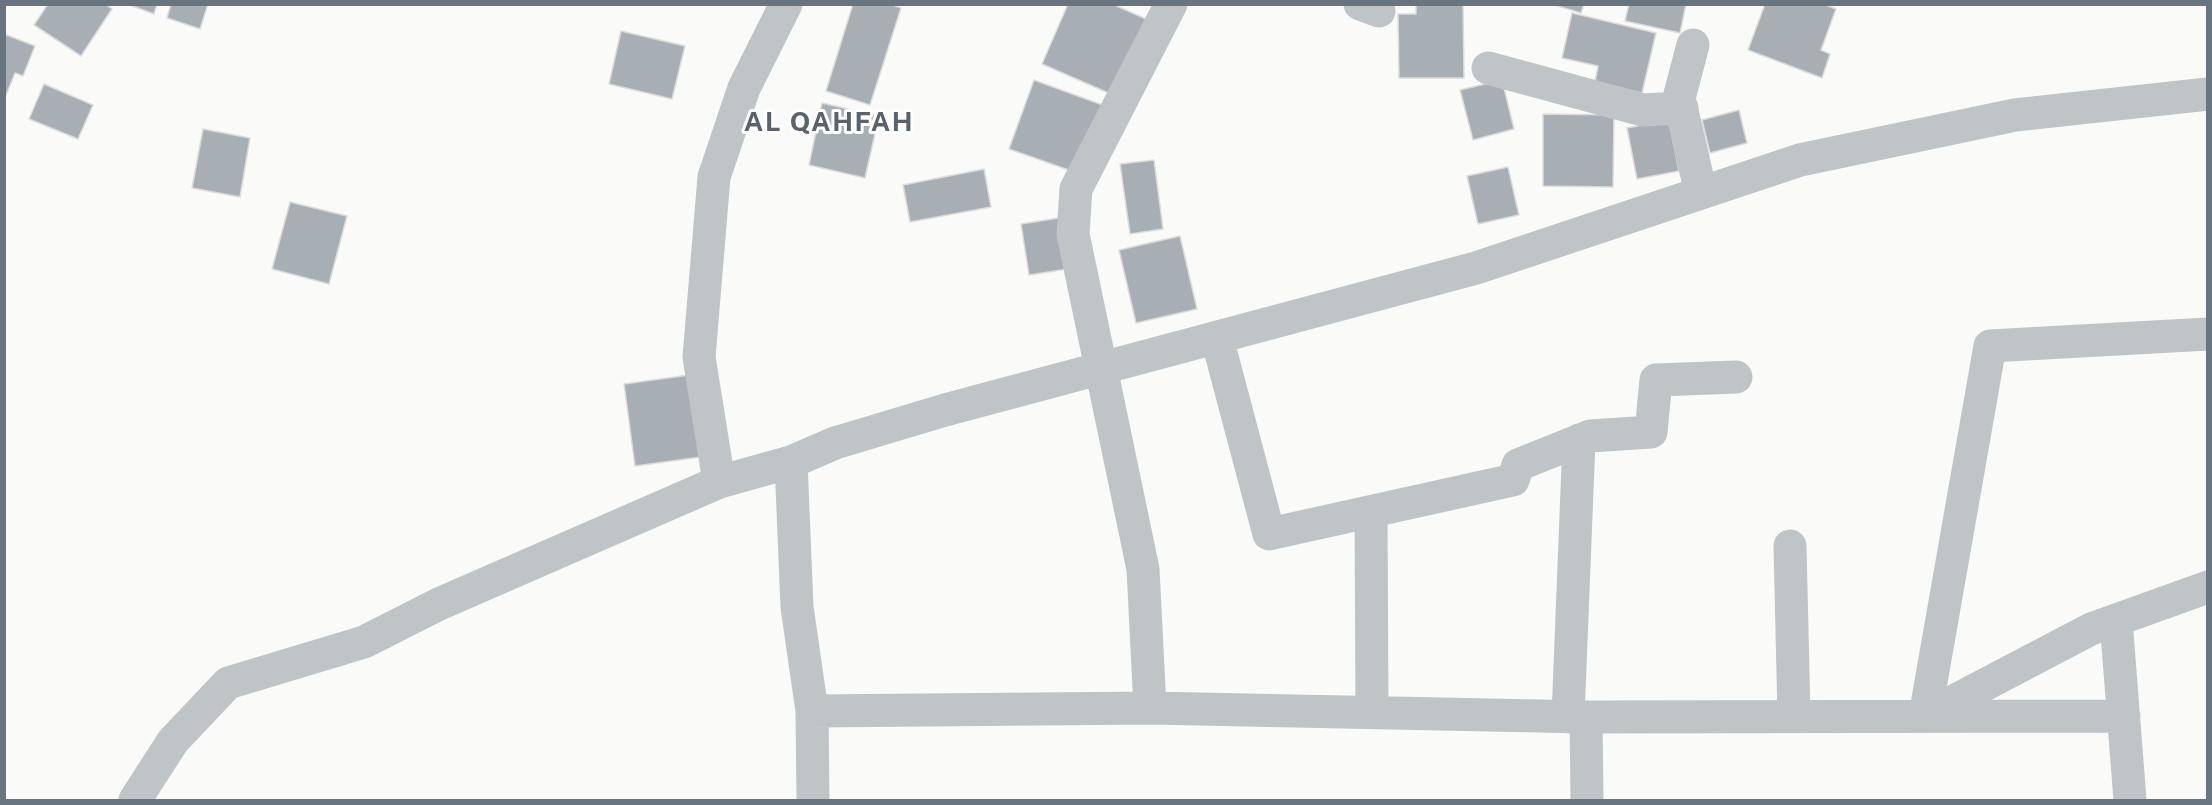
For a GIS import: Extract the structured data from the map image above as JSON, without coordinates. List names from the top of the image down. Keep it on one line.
{"districts":["AL QAHFAH"]}
